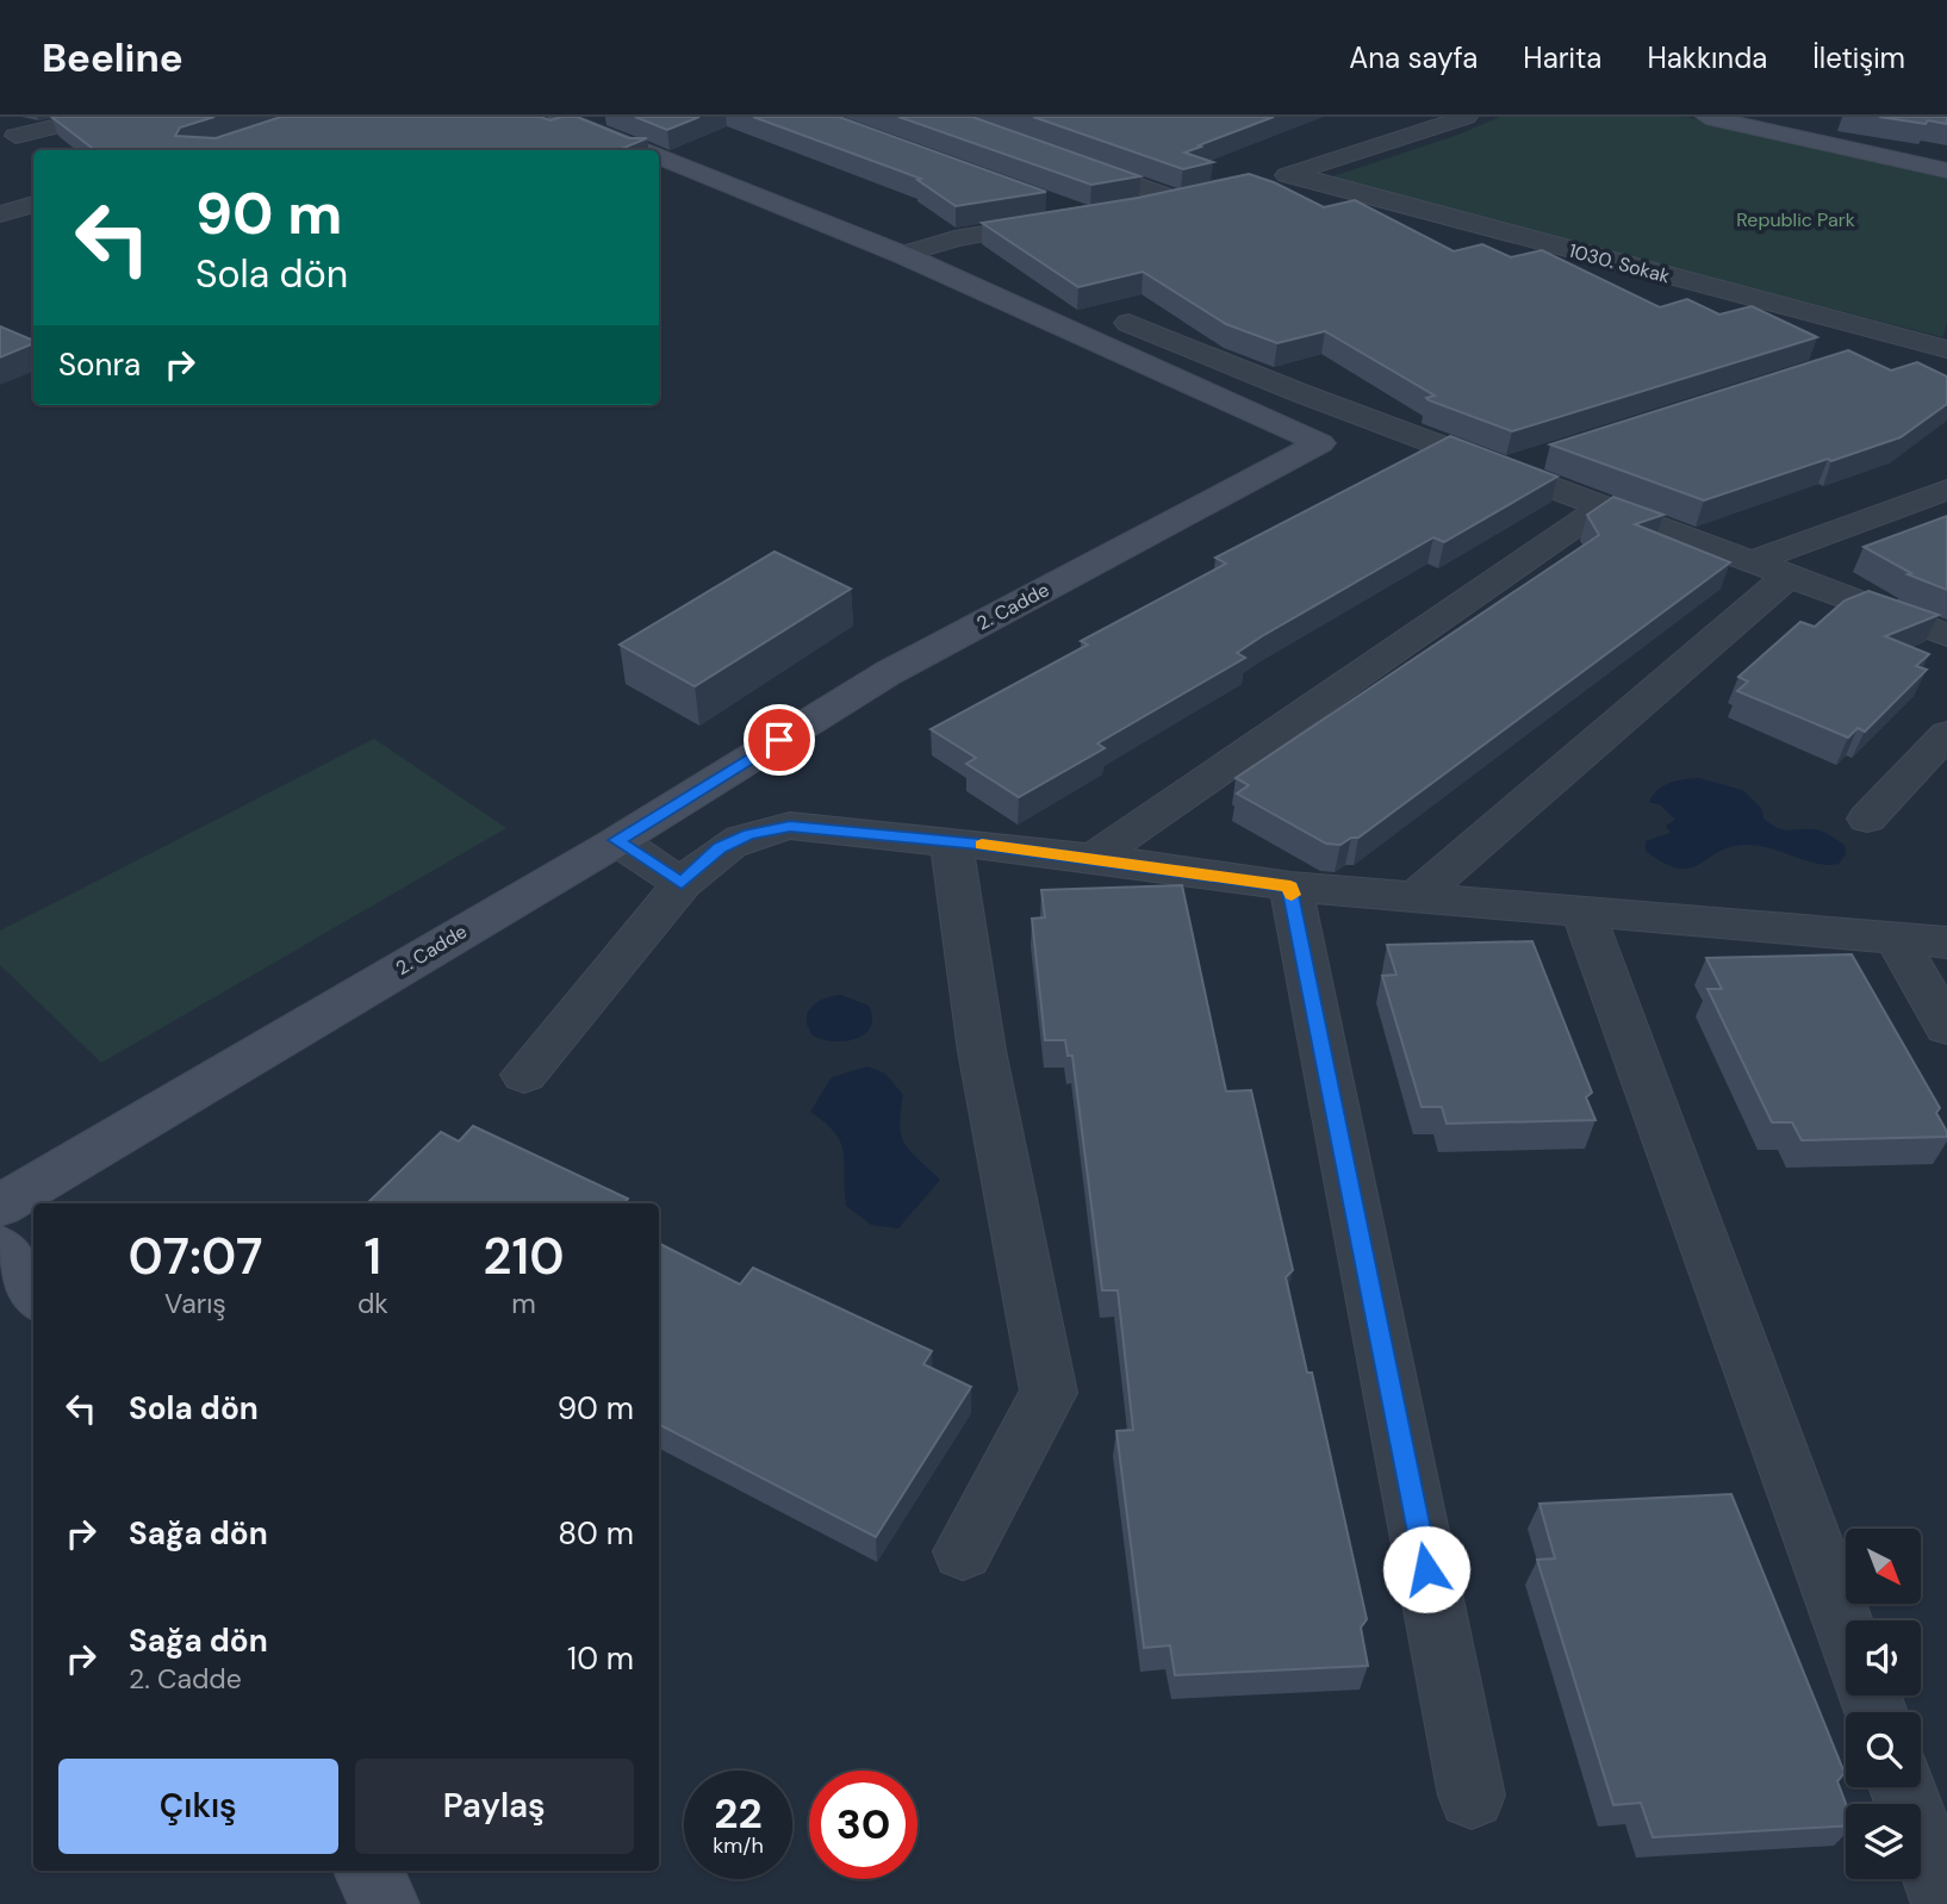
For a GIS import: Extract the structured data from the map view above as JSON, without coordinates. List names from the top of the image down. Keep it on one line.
{"streets":{"street":["1030. Sokak","2. Cadde"]},"parks":["Republic Park"],"north":"bottom right","page":{"header":"Beeline","nav":["Ana sayfa","Harita","Hakkında","İletişim"],"turn":["90 m","Sola dön"],"then":"Sonra","eta":["07:07","Varış","1","dk","210","m"],"list":[{"name":"Sola dön","value":"90 m"},{"name":"Sağa dön","value":"80 m"},{"name":"Sağa dön","note":"2. Cadde","value":"10 m"}],"buttons":["Çıkış","Paylaş"],"speed":"22 km/h","limit":"30"}}
